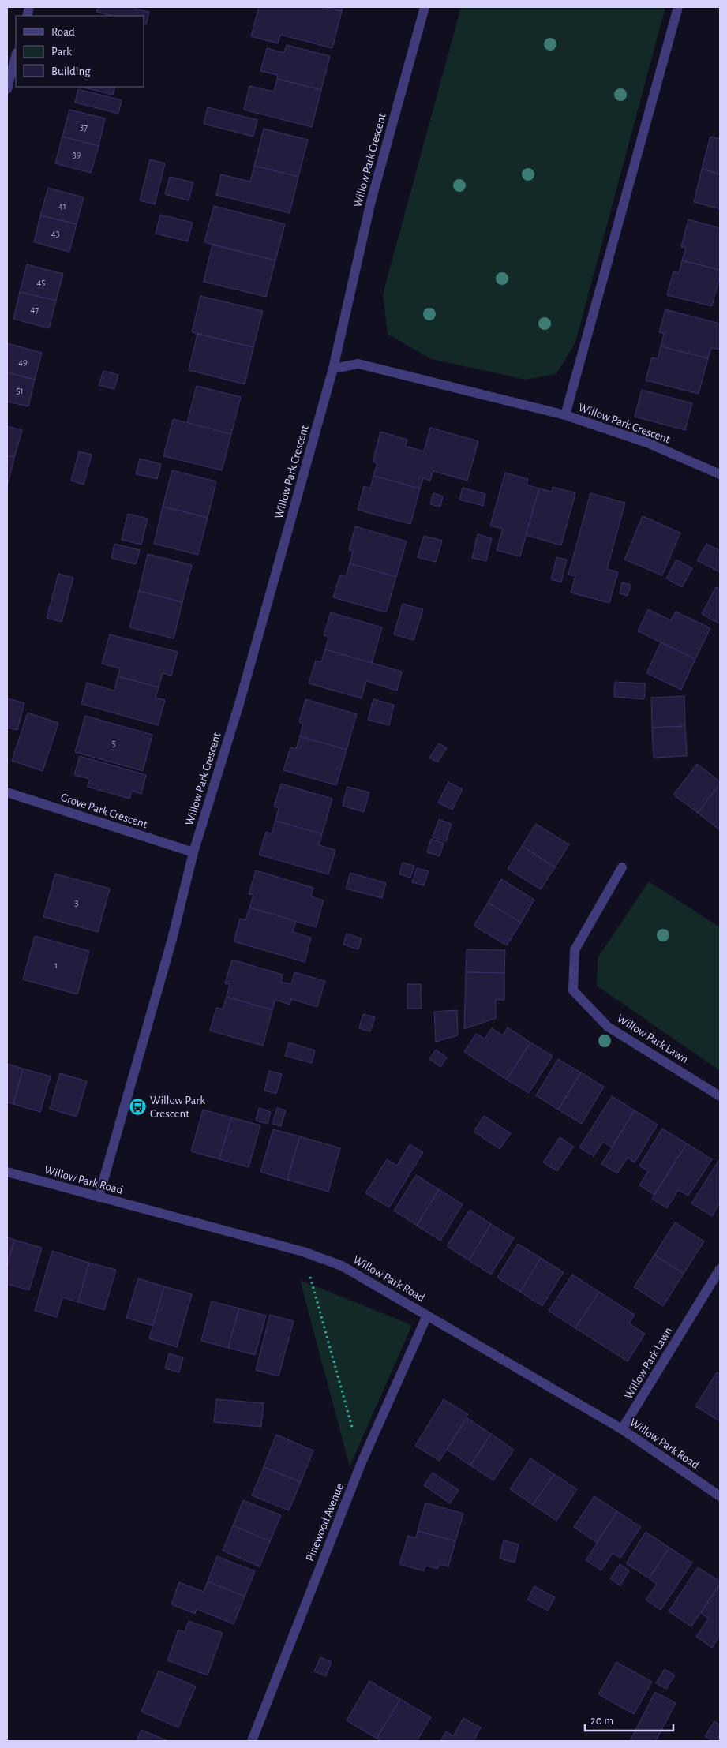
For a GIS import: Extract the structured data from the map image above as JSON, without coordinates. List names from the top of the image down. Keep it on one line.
{"streets":{"street":["Willow Park Crescent","Grove Park Crescent","Willow Park Lawn","Willow Park Road","Pinewood Avenue"]},"crossings":[["Willow Park Crescent","Grove Park Crescent"],["Willow Park Crescent","Willow Park Road"],["Willow Park Lawn","Willow Park Road"],["Willow Park Road","Pinewood Avenue"]],"places":{"bus stop":["Willow Park Crescent"]},"house_numbers":["37","39","41","43","45","47","49","51","5","3","1"],"legend":["Road","Park","Building"],"scale_bar":"20 m"}
